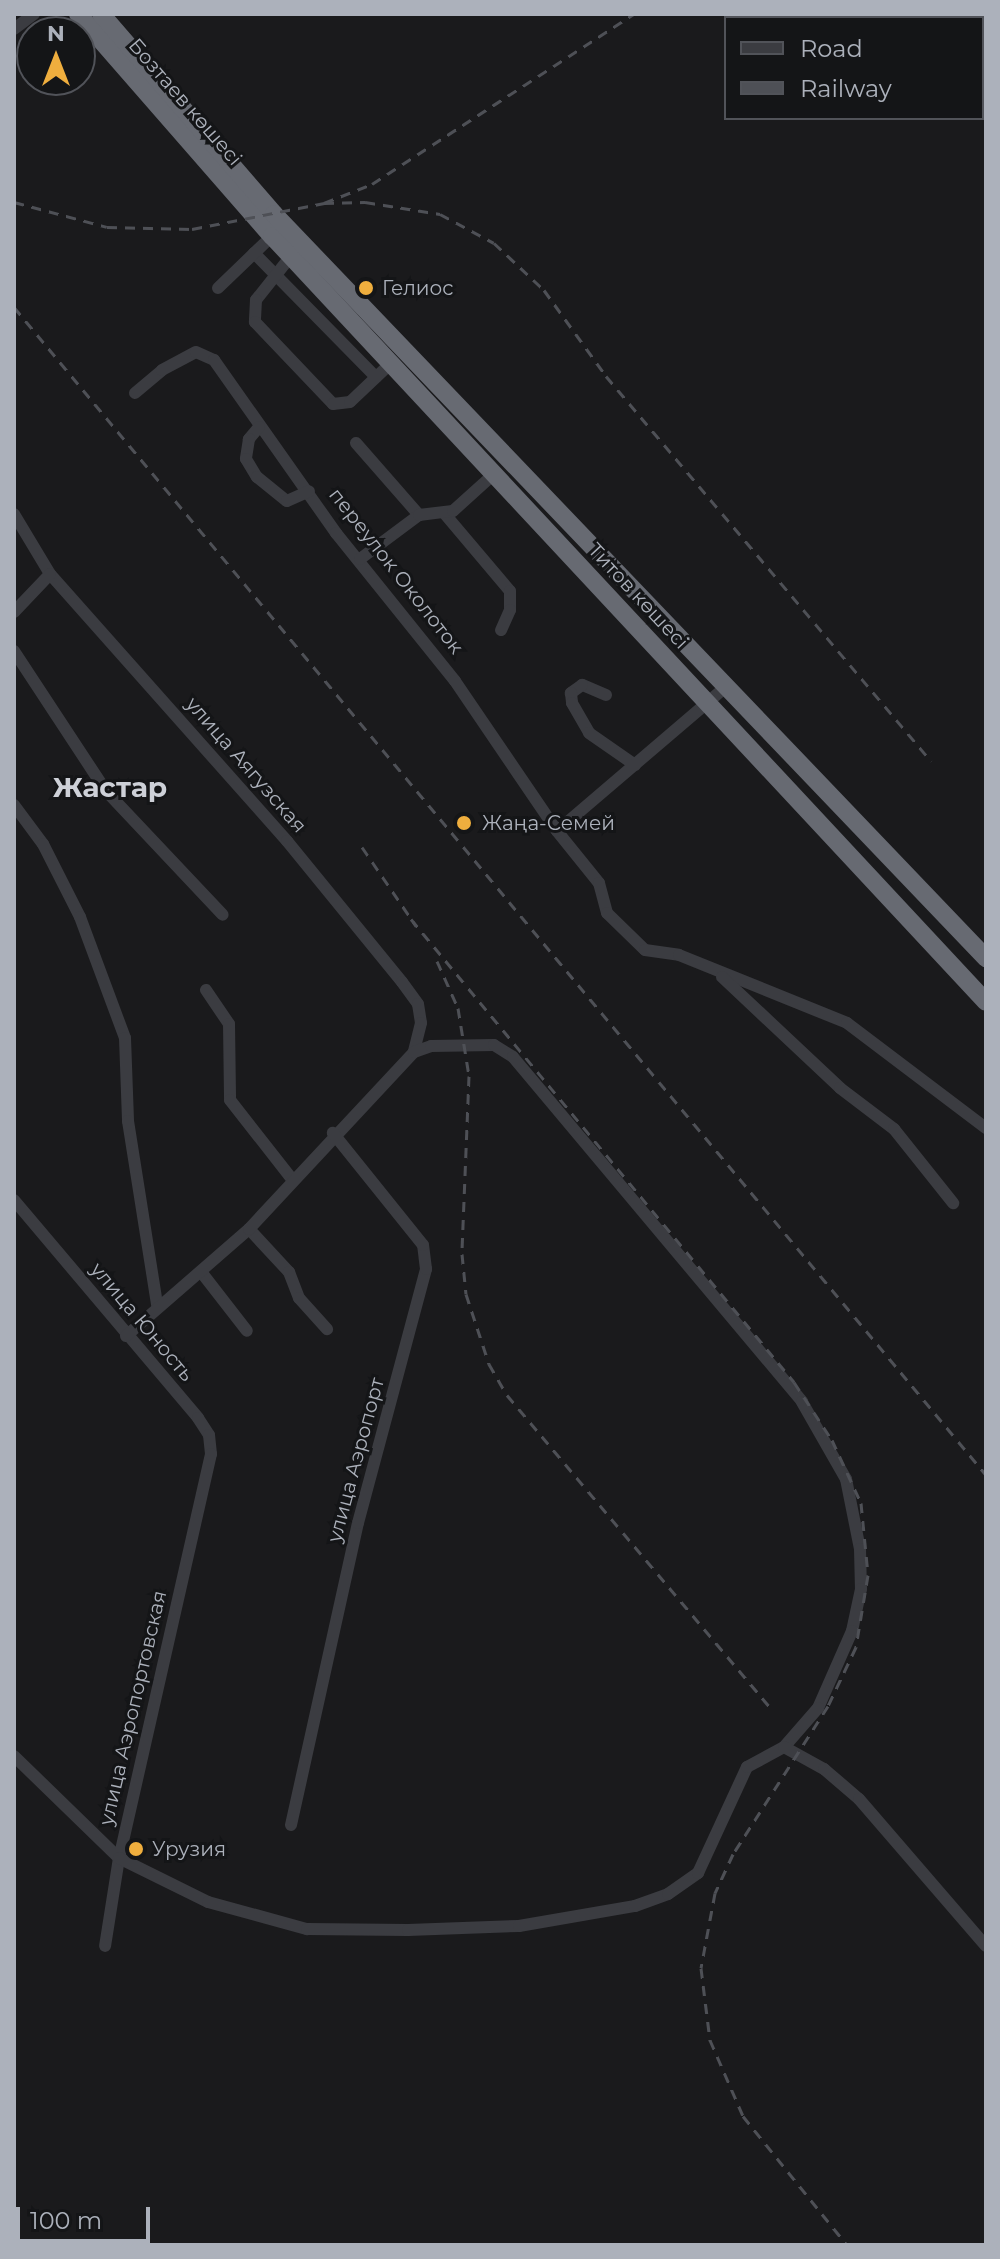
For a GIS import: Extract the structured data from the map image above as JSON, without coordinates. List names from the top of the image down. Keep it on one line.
{"streets":{"highway":["Бозтаев көшесі","Титов көшесі"],"street":["переулок Околоток","улица Аягузская","улица Юность","улица Аэропорт","улица Аэропортовская"]},"crossings":[["Бозтаев көшесі","Титов көшесі"],["улица Юность","улица Аэропортовская"]],"districts":["Жастар"],"places":["Гелиос","Жаңа-Семей","Урузия"],"legend":["Road","Railway"],"scale_bar":"100 m","north":"top"}
